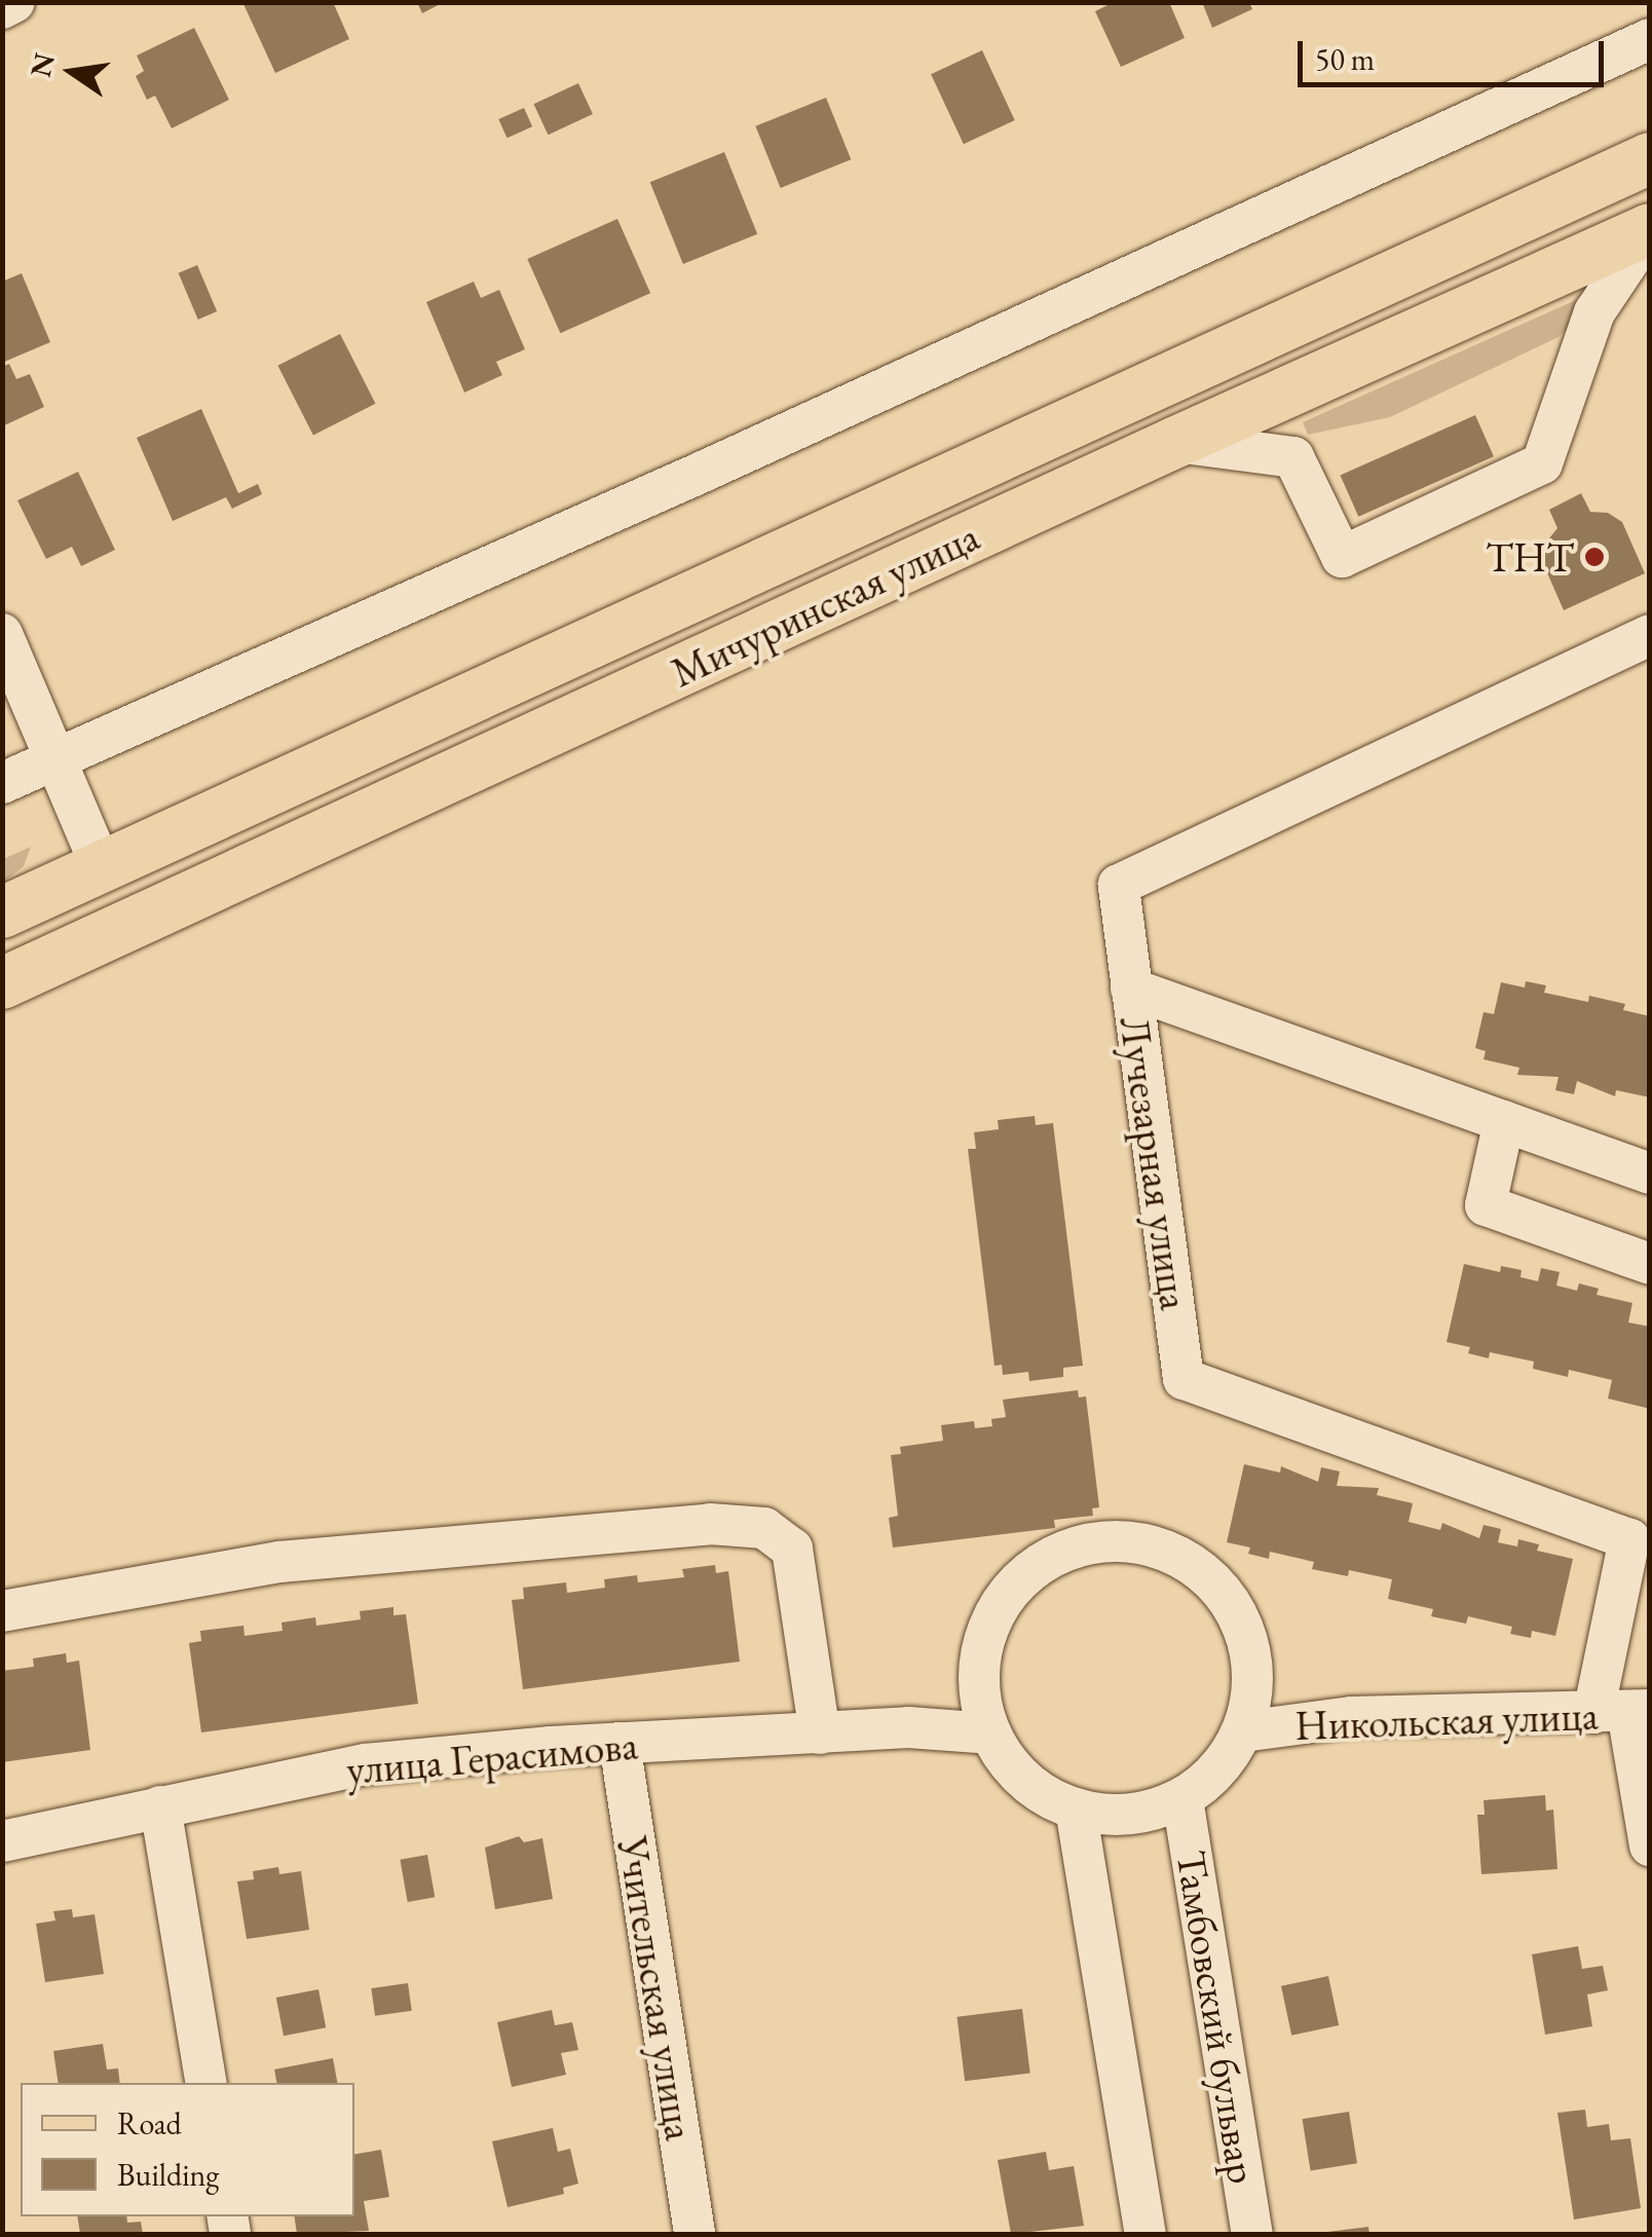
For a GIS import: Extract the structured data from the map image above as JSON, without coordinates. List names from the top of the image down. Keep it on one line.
{"streets":{"main road":["Мичуринская улица"],"street":["Лучезарная улица","Никольская улица","улица Герасимова","Учительская улица","Тамбовский бульвар"]},"crossings":[["Лучезарная улица","Никольская улица"],["Никольская улица","улица Герасимова"],["Никольская улица","Тамбовский бульвар"],["улица Герасимова","Учительская улица"],["улица Герасимова","Тамбовский бульвар"]],"places":["ТНТ"],"legend":["Road","Building"],"scale_bar":"50 m","north":"left"}
